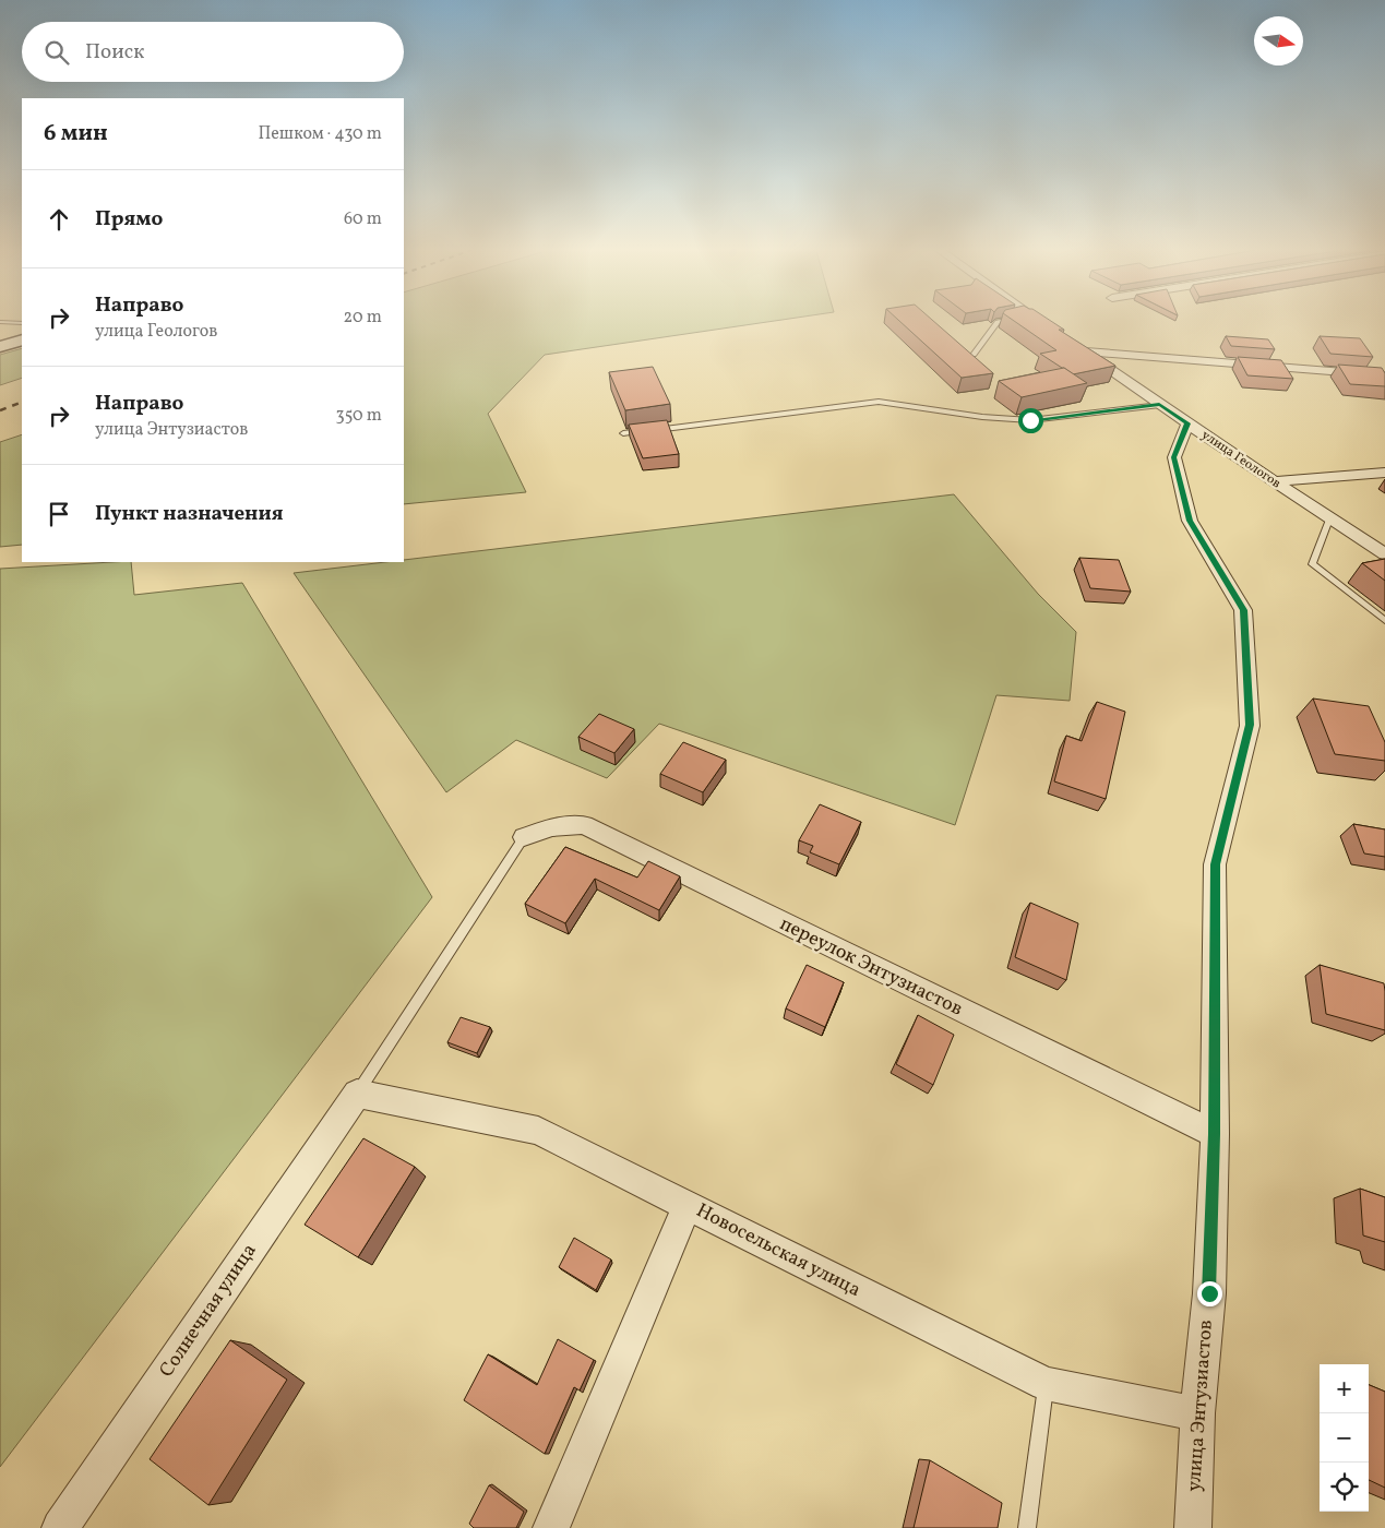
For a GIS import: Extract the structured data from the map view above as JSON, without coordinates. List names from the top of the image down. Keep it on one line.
{"streets":{"street":["улица Геологов","переулок Энтузиастов","Новосельская улица","Солнечная улица","улица Энтузиастов"]},"crossings":[["улица Геологов","улица Энтузиастов"],["переулок Энтузиастов","улица Энтузиастов"],["Новосельская улица","Солнечная улица"],["Новосельская улица","улица Энтузиастов"]],"north":"right","page":{"search":"Поиск","heading":["6 мин","Пешком · 430 m"],"list":[["Прямо","60 m"],["Направо","улица Геологов","20 m"],["Направо","улица Энтузиастов","350 m"],"Пункт назначения"],"map_buttons":["+","−"]}}
